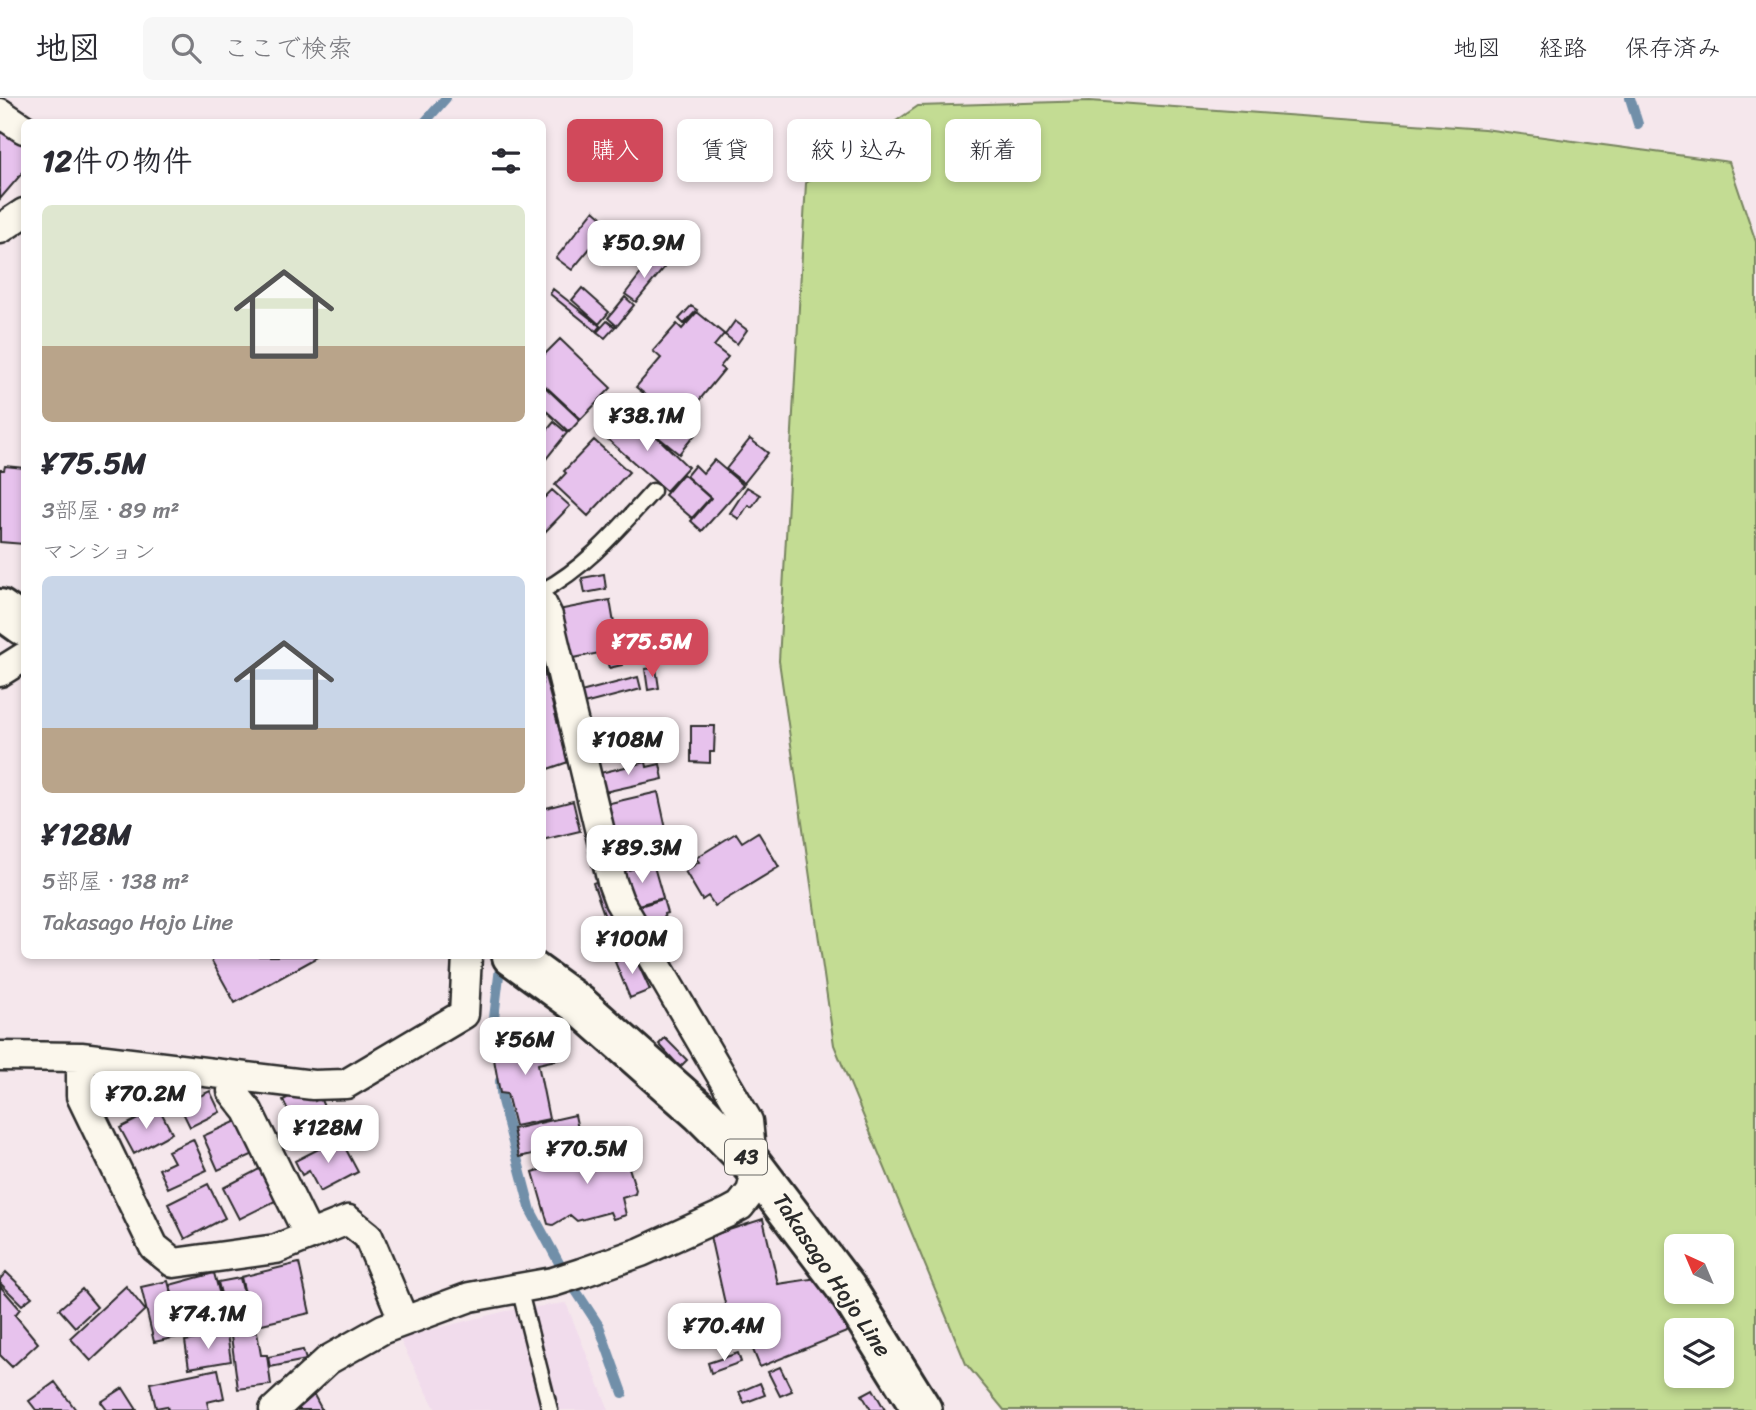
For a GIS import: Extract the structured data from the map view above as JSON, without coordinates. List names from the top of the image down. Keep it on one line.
{"streets":{"main road":["43","Takasago Hojo Line"]},"north":"top left","page":{"header":"地図","search":"ここで検索","nav":["地図","経路","保存済み"],"chip":["購入","賃貸","絞り込み","新着"],"heading":"12件の物件","list":[{"name":"¥75.5M","note":"3部屋 · 89 m² · マンション"},{"name":"¥128M","note":"5部屋 · 138 m² · Takasago Hojo Line"}],"price":["¥50.9M","¥38.1M","¥75.5M","¥108M","¥89.3M","¥100M","¥56M","¥70.2M","¥128M","¥70.5M","¥74.1M","¥70.4M"]}}
